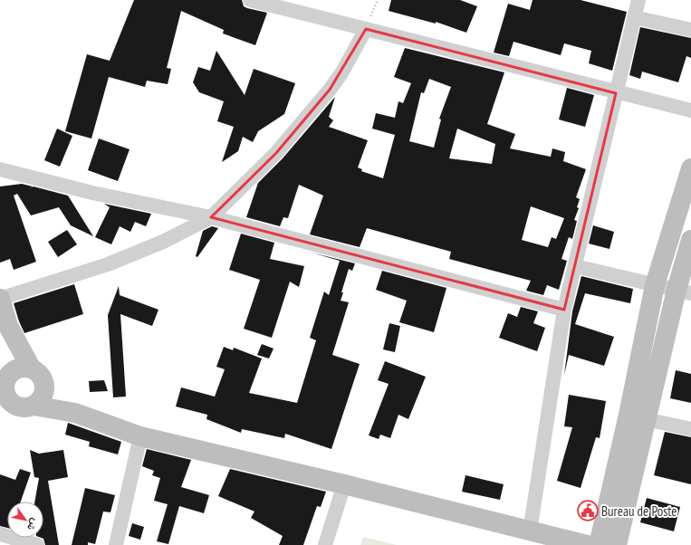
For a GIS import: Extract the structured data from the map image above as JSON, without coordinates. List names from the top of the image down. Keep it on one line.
{"places":{"public building":["Bureau de Poste"]},"north":"bottom right"}
